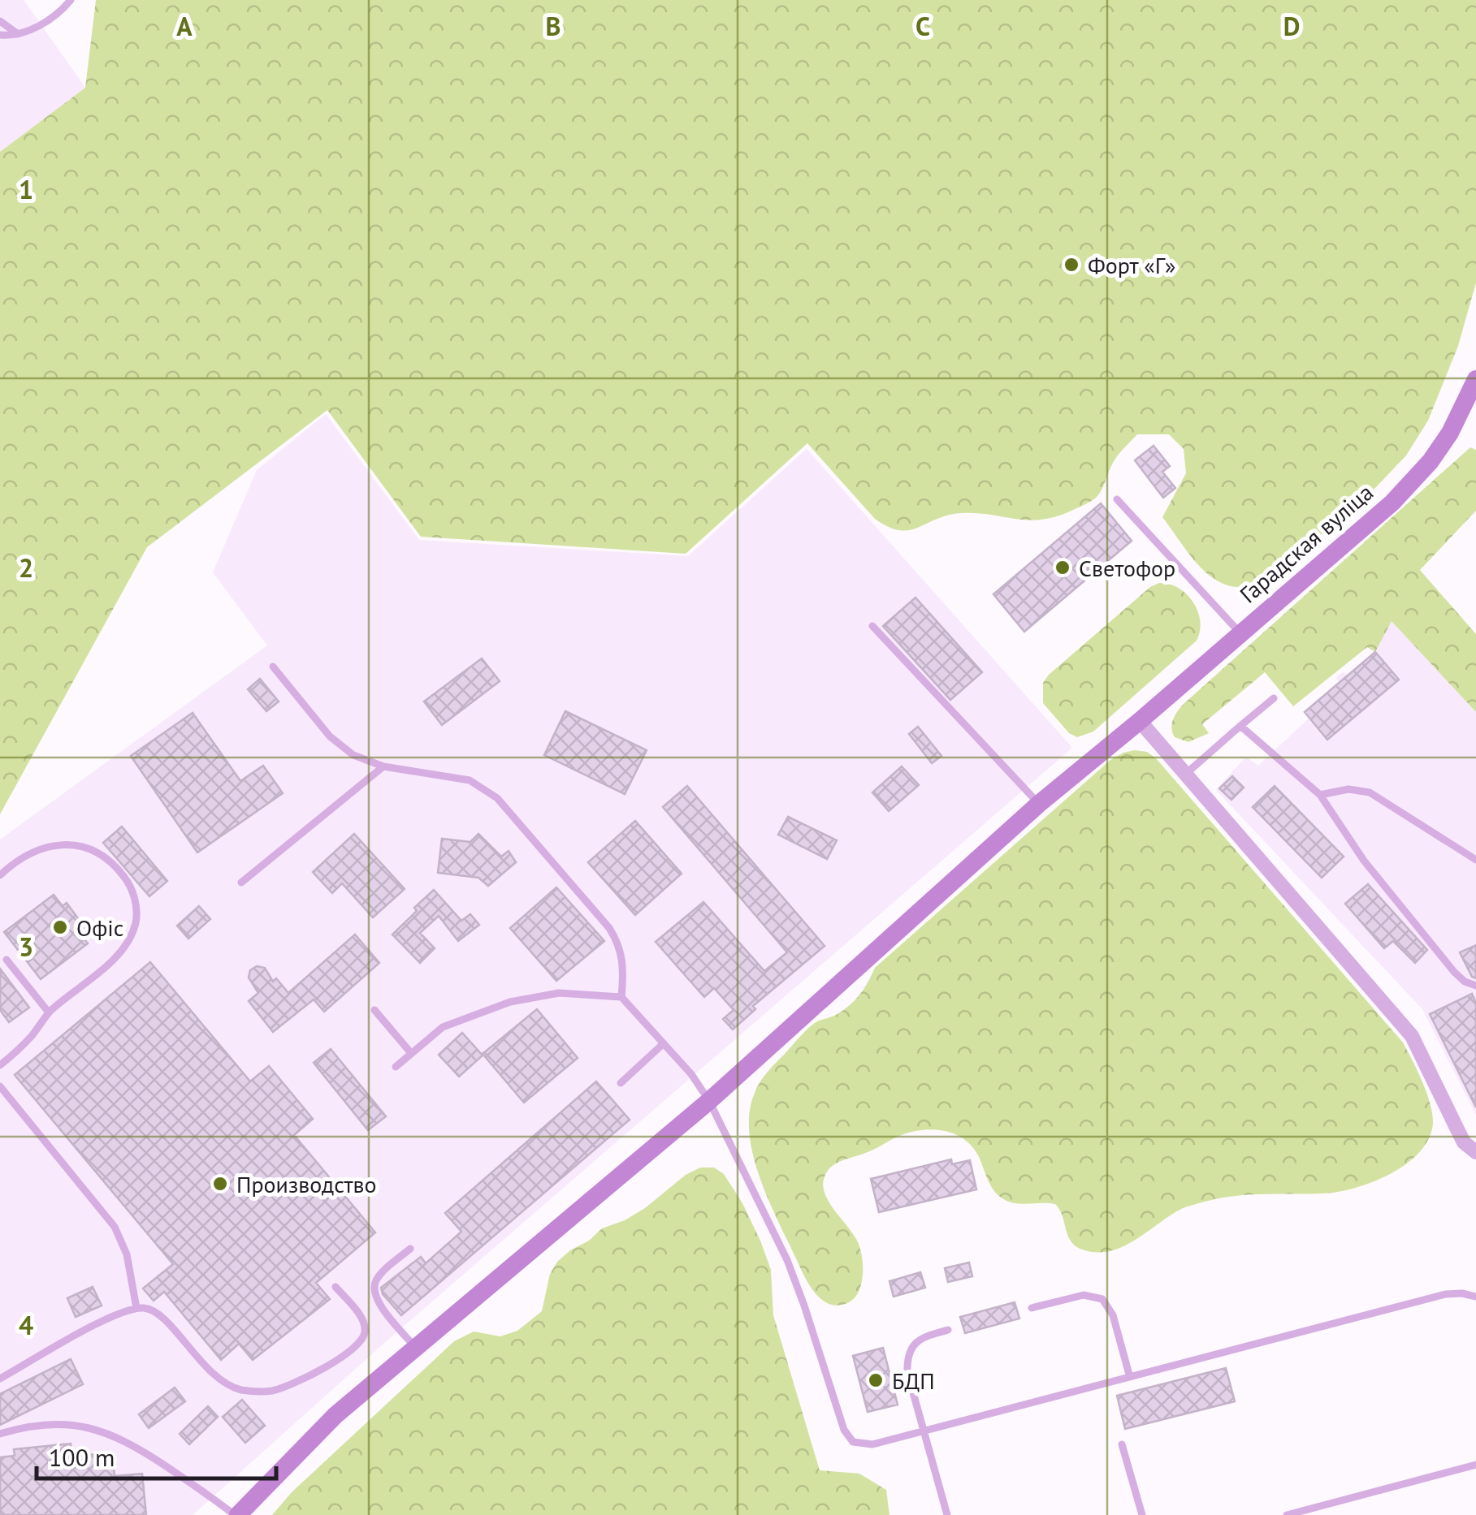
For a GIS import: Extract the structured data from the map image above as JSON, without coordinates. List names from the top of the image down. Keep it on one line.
{"streets":{"main road":["Гарадская вуліца"]},"places":["Форт «Г»","Светофор","Офіс","Производство","БДП"],"scale_bar":"100 m","grid":{"columns":["A","B","C","D"],"rows":["1","2","3","4"]}}
